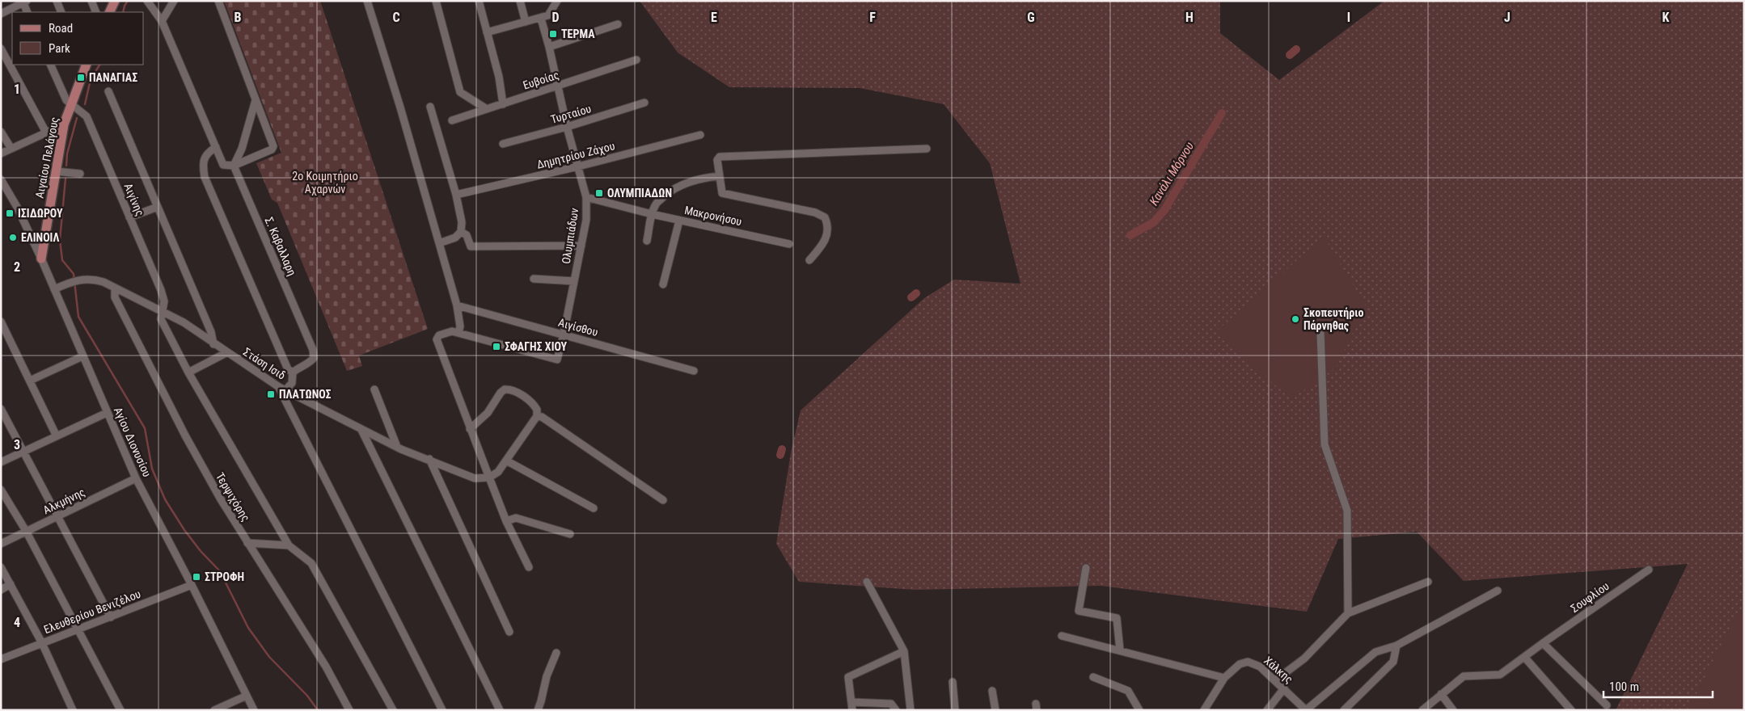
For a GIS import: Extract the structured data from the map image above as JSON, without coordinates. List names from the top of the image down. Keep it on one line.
{"streets":{"main road":["Αιγαίου Πελάγους"],"street":["Ευβοίας","Τυρταίου","Δημητρίου Ζάχου","Αιγίνης","Μακρονήσου","Ολυμπιάδων","Σ. Καβαλλαρη","Αιγίσθου","Στάση Ισιδ","Αγίου Διονυσίου","Τερψιχόρης","Αλκμήνης","Σουφλίου","Ελευθερίου Βενιζέλου","Χάλκης"]},"crossings":[["Ευβοίας","Ολυμπιάδων"],["Τυρταίου","Ολυμπιάδων"],["Δημητρίου Ζάχου","Ολυμπιάδων"],["Αιγαίου Πελάγους","Αιγίνης"],["Αιγαίου Πελάγους","Αγίου Διονυσίου"],["Αιγίνης","Στάση Ισιδ"],["Μακρονήσου","Ολυμπιάδων"],["Ολυμπιάδων","Αιγίσθου"],["Στάση Ισιδ","Αγίου Διονυσίου"],["Στάση Ισιδ","Τερψιχόρης"],["Αγίου Διονυσίου","Αλκμήνης"],["Αγίου Διονυσίου","Ελευθερίου Βενιζέλου"]],"water":["Κανάλι Μόρνου"],"parks":["2ο Κοιμητήριο Αχαρνών"],"places":{"transit":["ΤΕΡΜΑ","ΠΑΝΑΓΙΑΣ","ΟΛΥΜΠΙΑΔΩΝ","ΙΣΙΔΩΡΟΥ","ΣΦΑΓΗΣ ΧΙΟΥ","ΠΛΑΤΩΝΟΣ","ΣΤΡΟΦΗ"],"other":["ΕΛΙΝΟΙΛ","Σκοπευτήριο Πάρνηθας"]},"legend":["Road","Park"],"scale_bar":"100 m","grid":{"columns":["B","C","D","E","F","G","H","I","J","K"],"rows":["1","2","3","4"]}}
